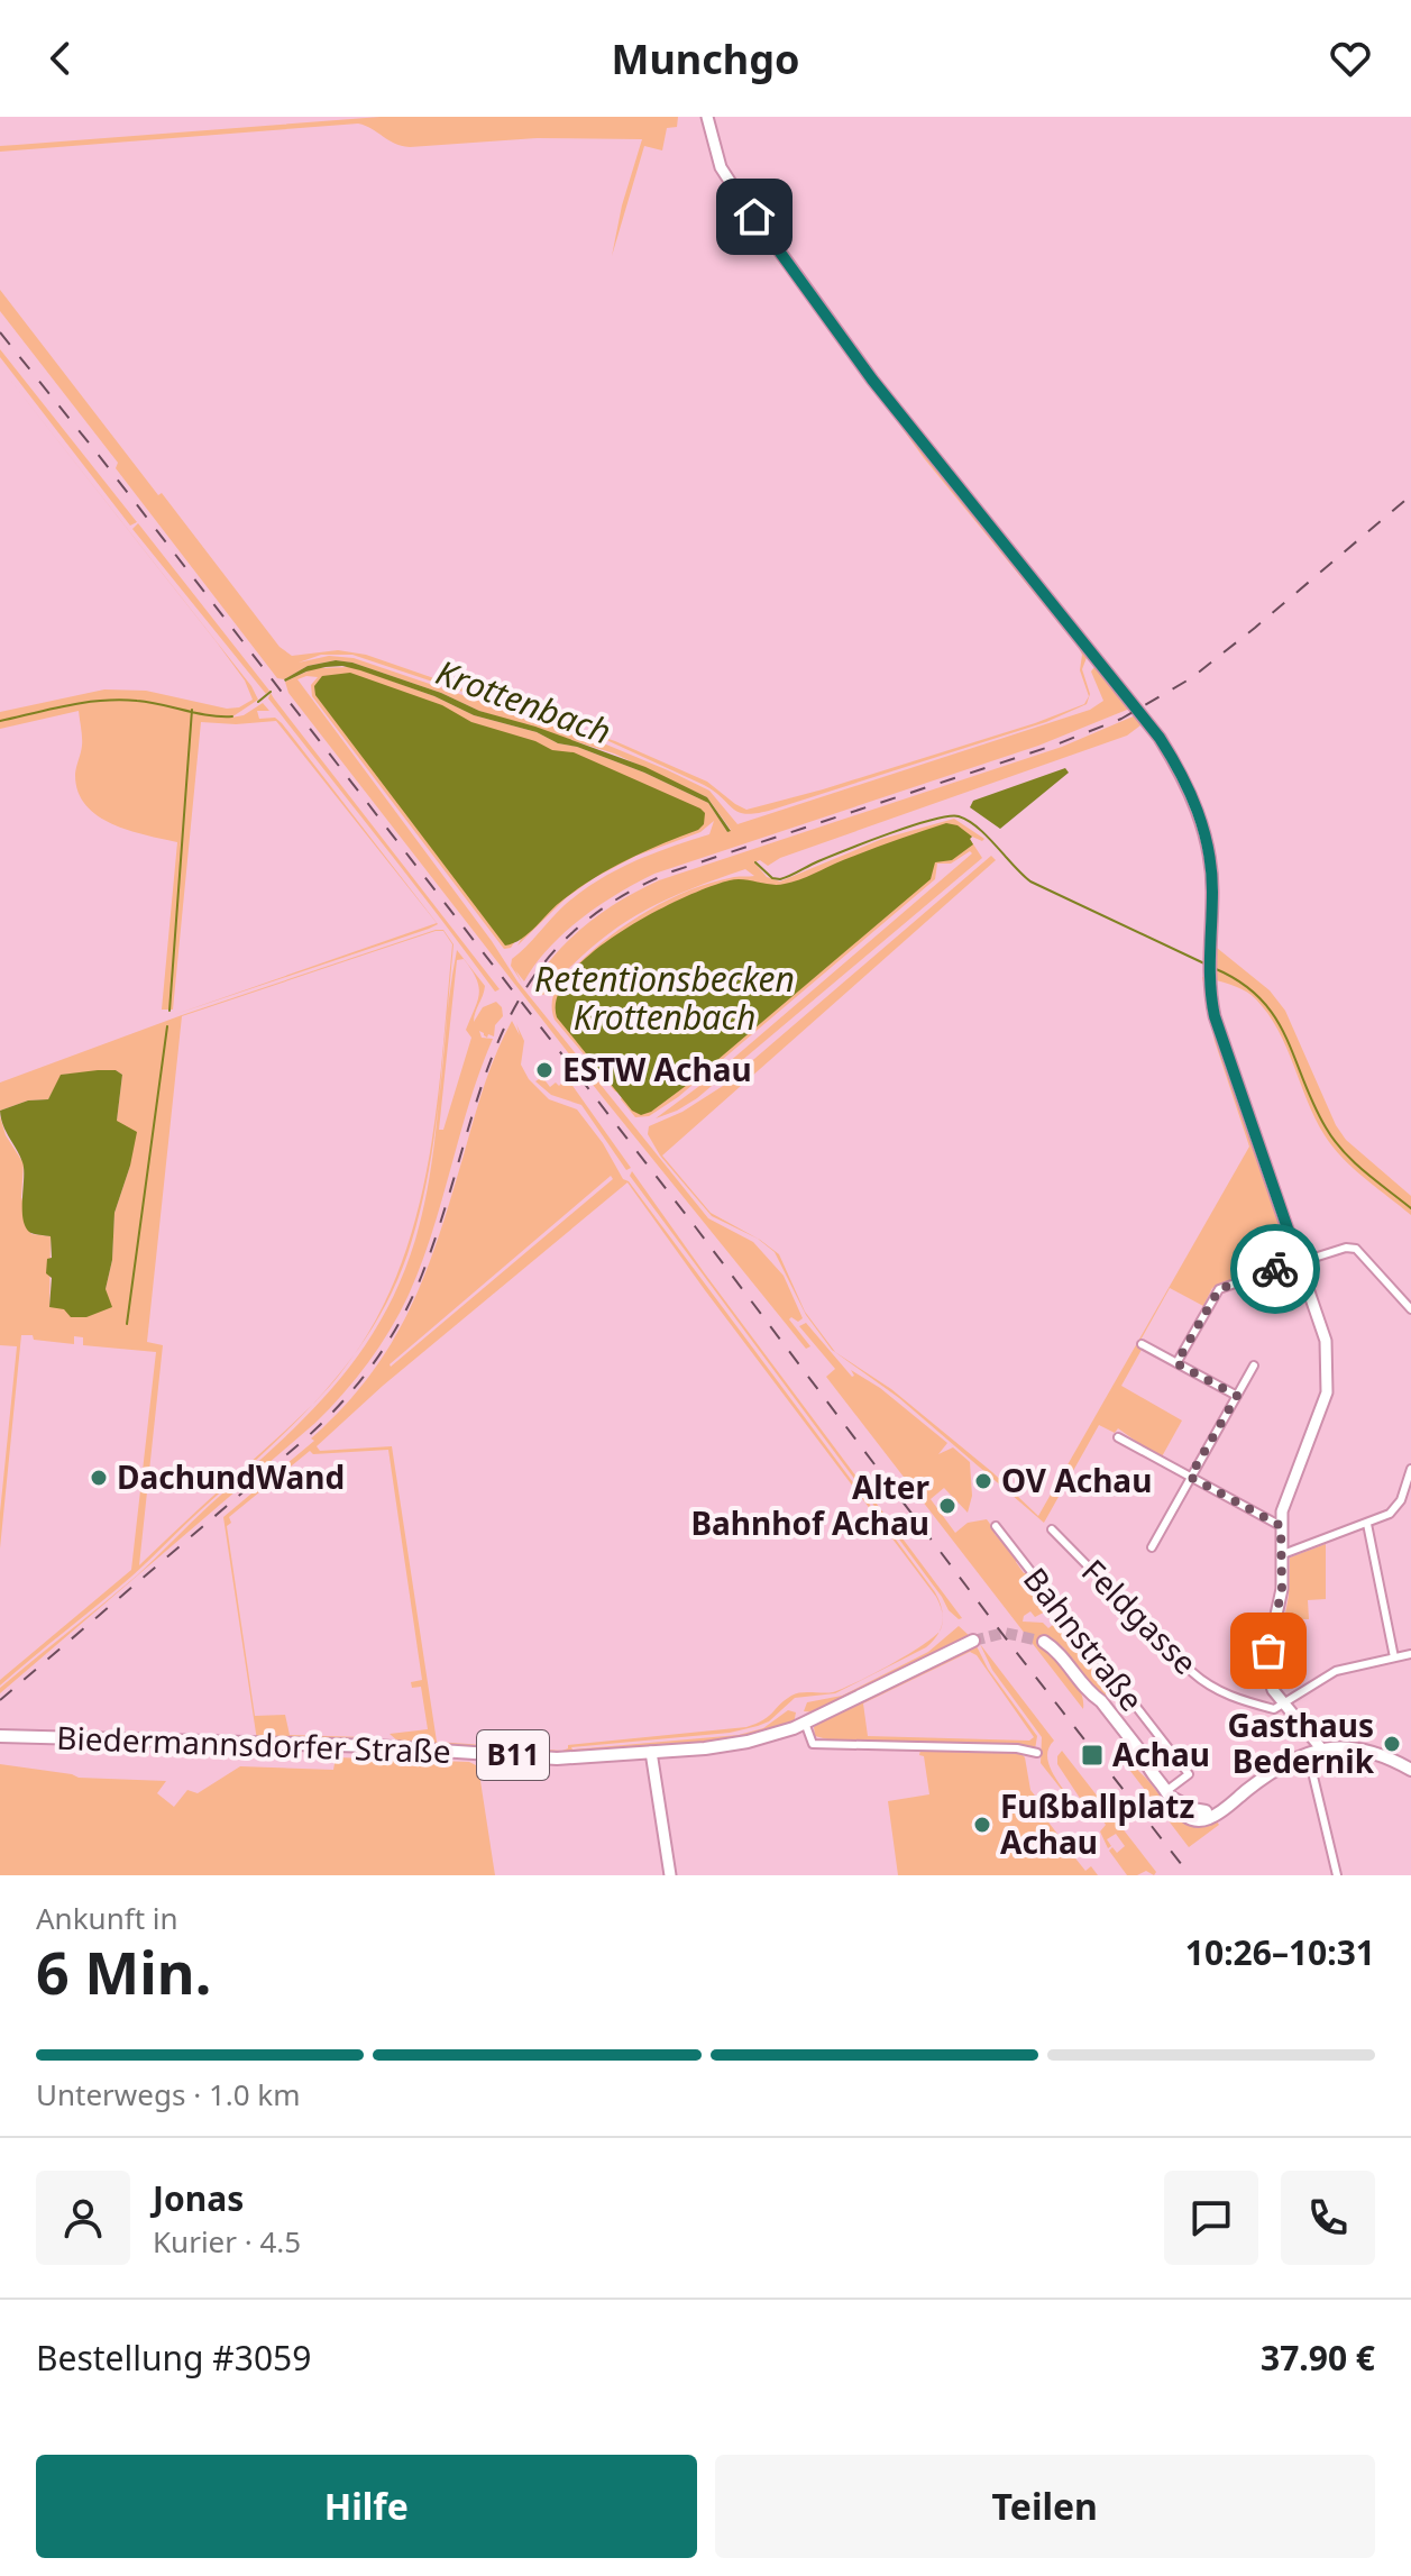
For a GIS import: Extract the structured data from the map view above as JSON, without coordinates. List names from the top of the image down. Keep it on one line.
{"streets":{"main road":["Biedermannsdorfer Straße","B11"],"street":["Feldgasse","Bahnstraße"]},"crossings":[["Biedermannsdorfer Straße","B11"]],"water":["Krottenbach","Retentionsbecken Krottenbach"],"places":{"other":["ESTW Achau","DachundWand","OV Achau","Alter Bahnhof Achau","Gasthaus Bedernik","Fußballplatz Achau"],"transit":["Achau"]},"page":{"header":"Munchgo","heading":["6 Min.","Ankunft in","10:26–10:31"],"panel":["Jonas","Kurier · 4.5","Bestellung #3059","37.90 €"],"bar":"Unterwegs · 1.0 km","buttons":["Hilfe","Teilen"]}}
